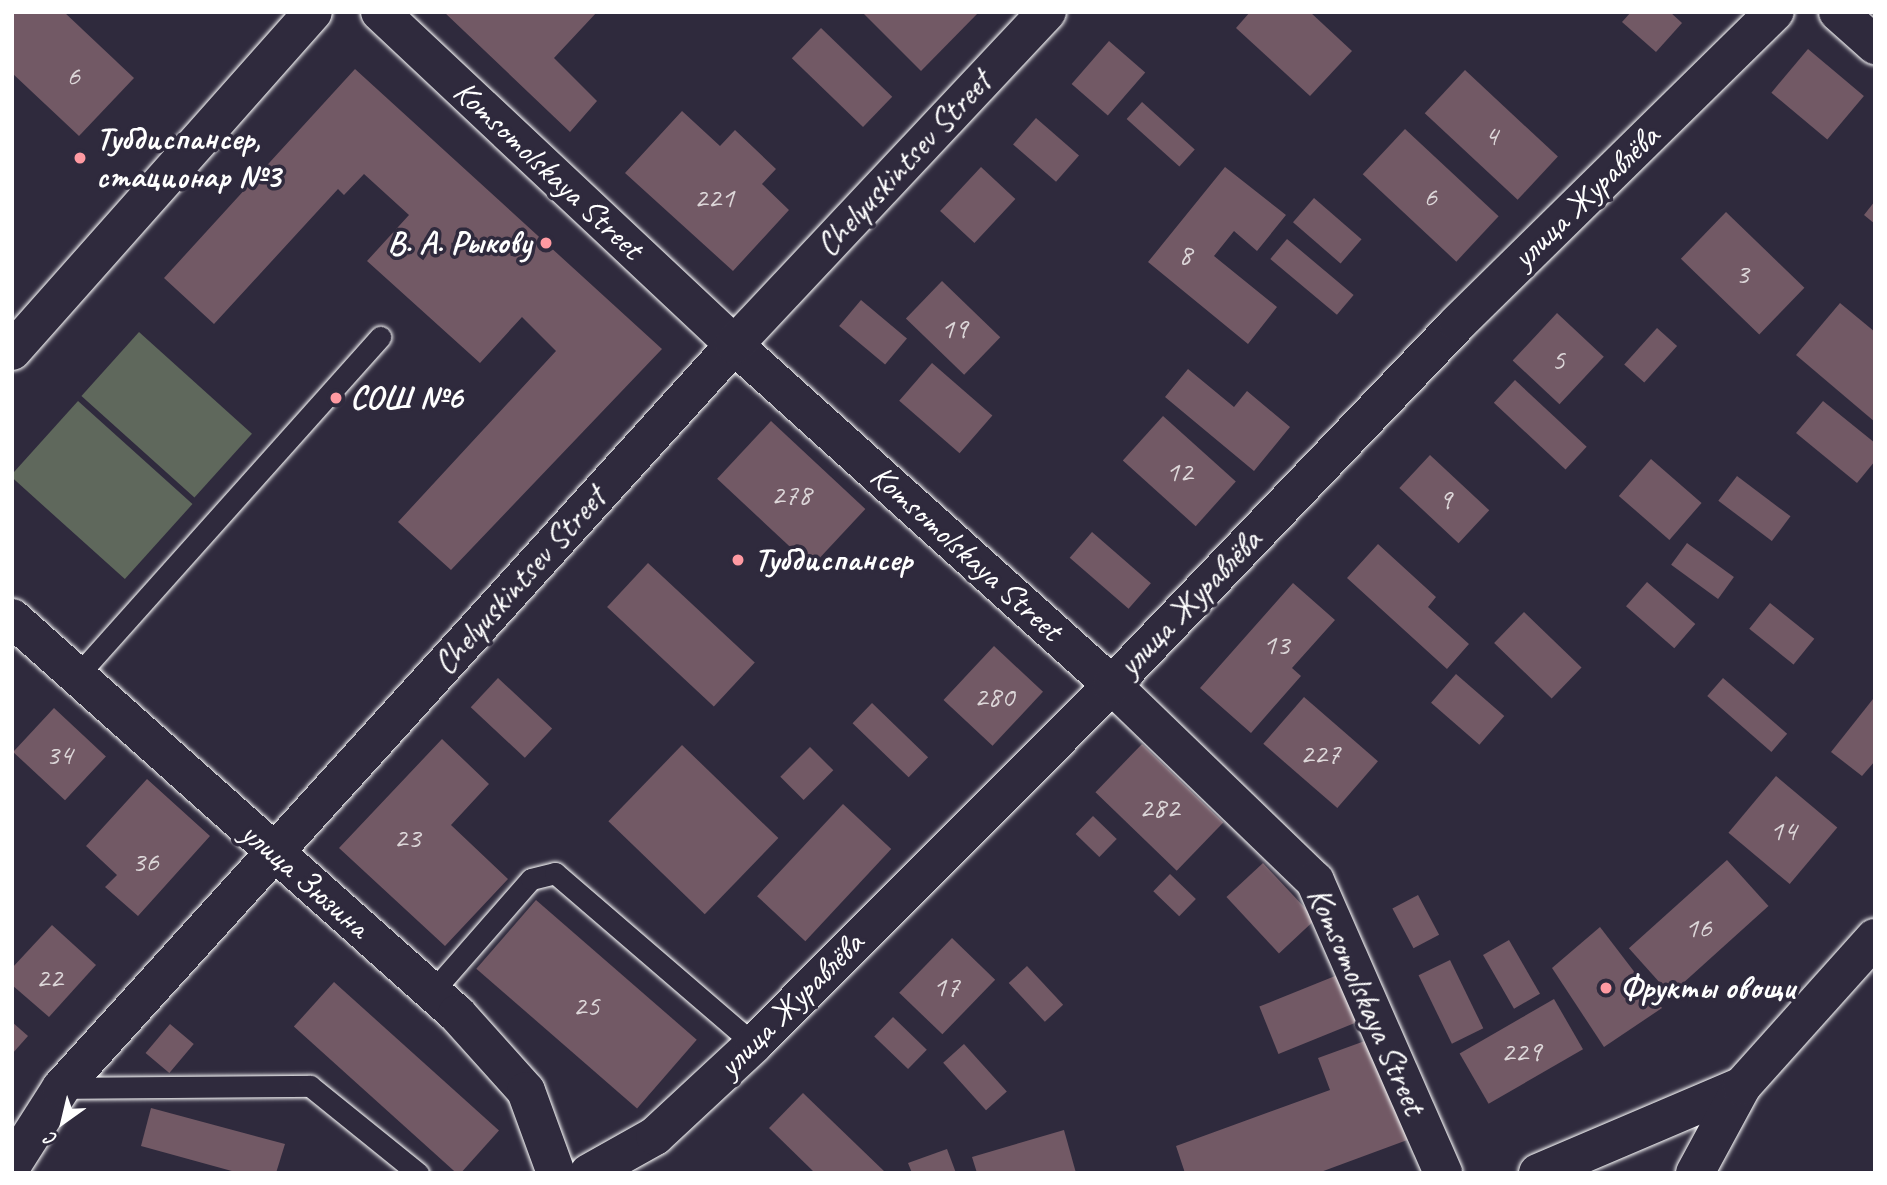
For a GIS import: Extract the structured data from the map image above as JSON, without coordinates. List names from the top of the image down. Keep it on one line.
{"streets":{"street":["Chelyuskintsev Street","Komsomolskaya Street","улица Журавлёва","улица Зюзина"]},"crossings":[["Chelyuskintsev Street","Komsomolskaya Street"],["Chelyuskintsev Street","улица Зюзина"],["Komsomolskaya Street","улица Журавлёва"]],"places":["Тубдиспансер, стационар №3","В. А. Рыкову","СОШ №6","Тубдиспансер","Фрукты овощи"],"house_numbers":["6","4","6","221","8","3","19","5","12","278","9","13","280","227","34","282","14","23","36","16","22","17","25","229"],"north":"bottom left"}
